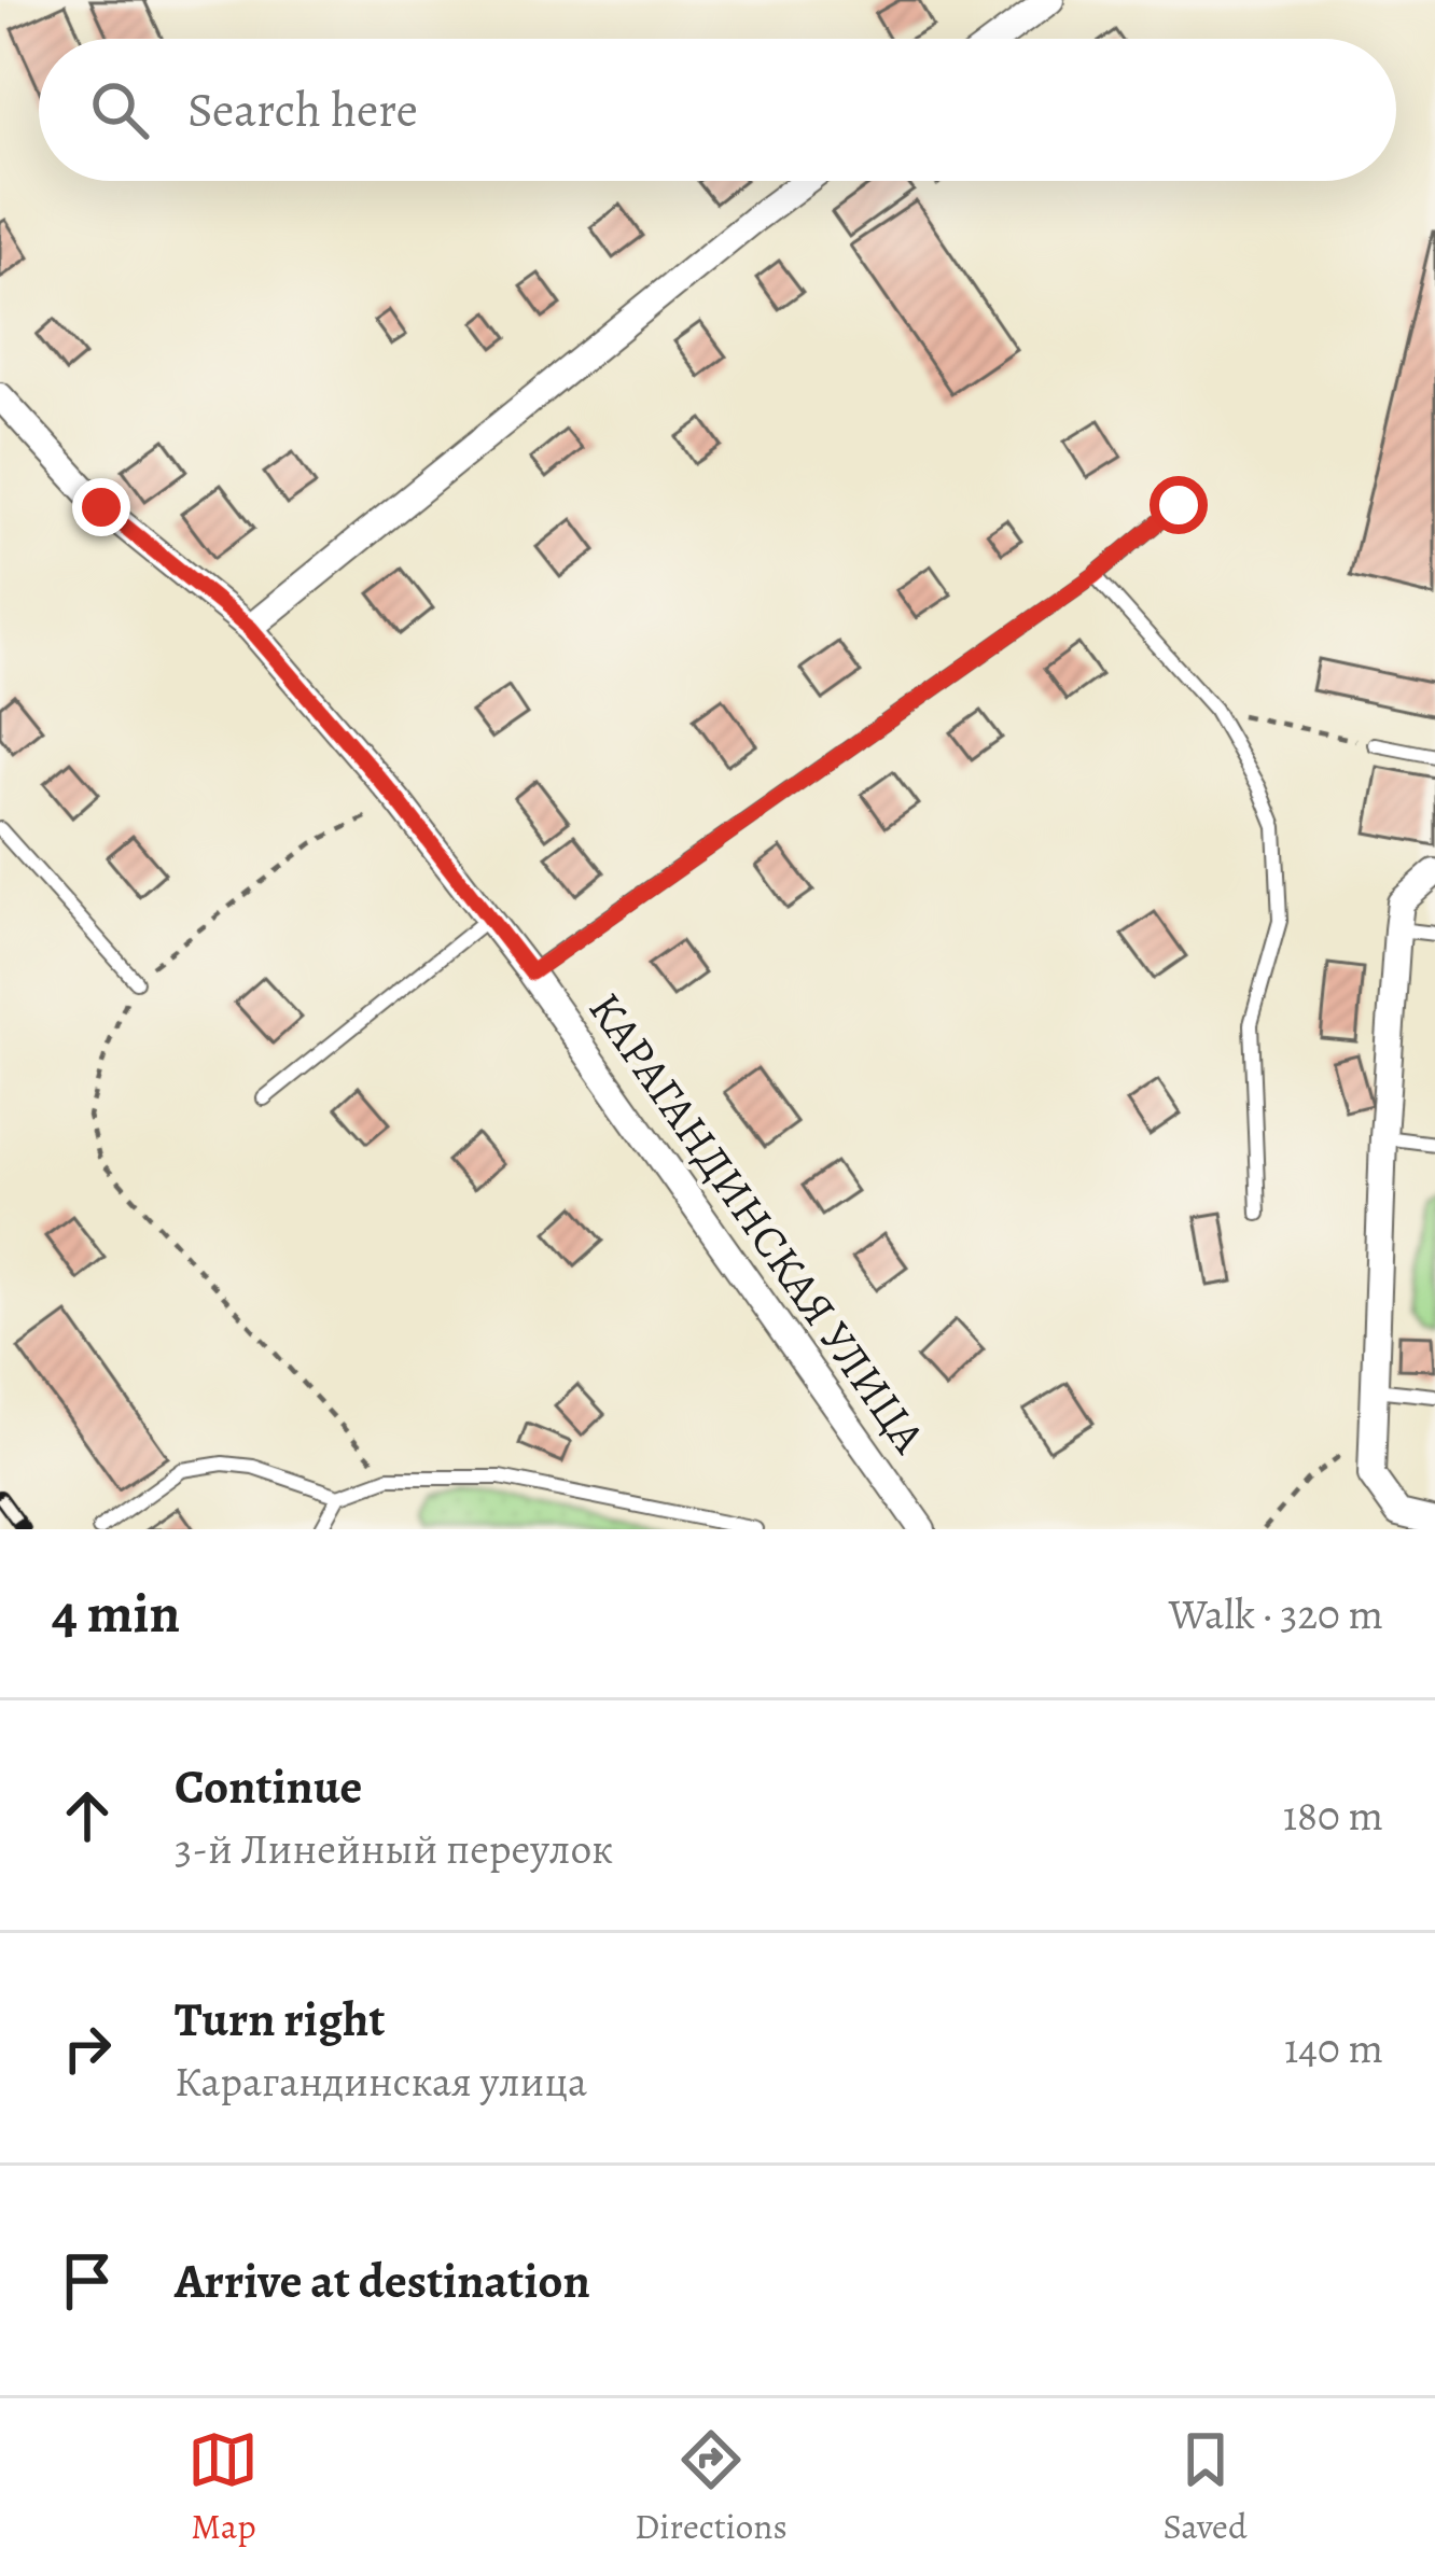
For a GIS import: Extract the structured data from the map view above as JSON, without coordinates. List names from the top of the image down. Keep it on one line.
{"streets":{"street":["КАРАГАНДИНСКАЯ УЛИЦА"]},"page":{"search":"Search here","heading":["4 min","Walk · 320 m"],"list":[["Continue","3-й Линейный переулок","180 m"],["Turn right","Карагандинская улица","140 m"],"Arrive at destination"],"nav":["Map","Directions","Saved"]}}
